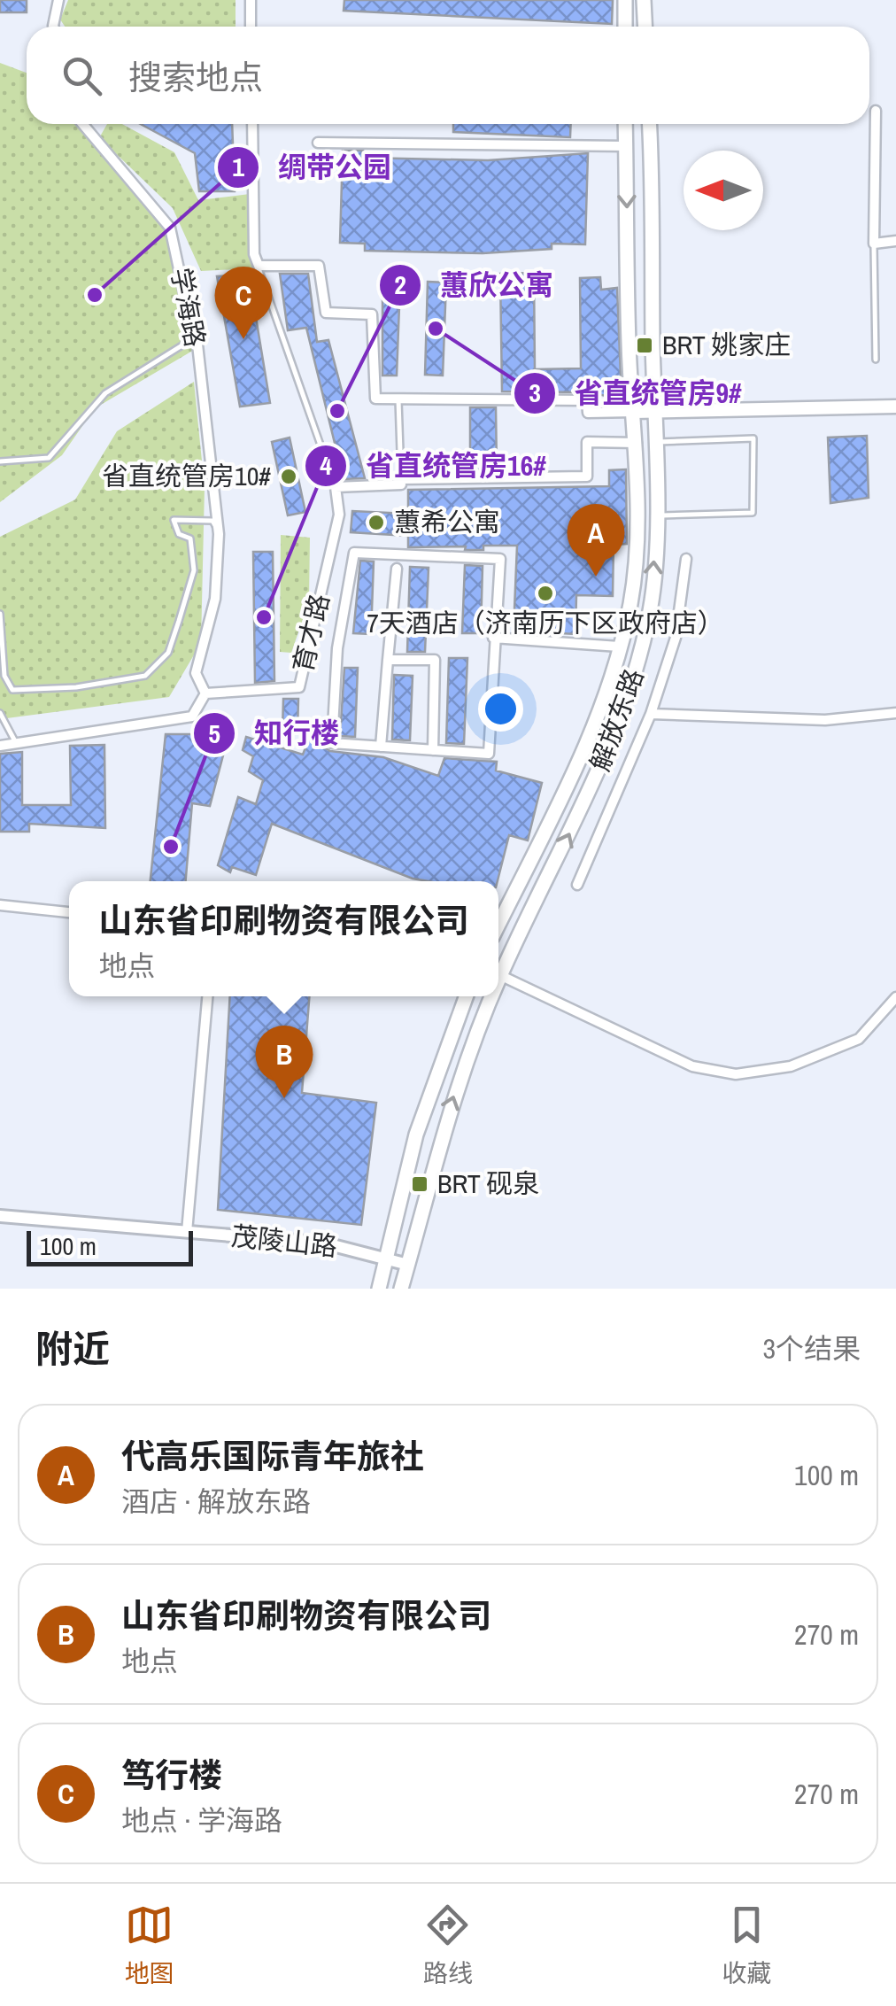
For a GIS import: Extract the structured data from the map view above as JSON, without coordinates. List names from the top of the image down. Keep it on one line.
{"streets":{"main road":["解放东路"],"street":["学海路","育才路","茂陵山路"]},"crossings":[["学海路","育才路"],["解放东路","茂陵山路"]],"places":{"other":["绸带公园","省直统管房9#","蕙欣公寓","省直统管房10#","蕙希公寓","7天酒店（济南历下区政府店）","省直统管房16#","知行楼"],"transit":["BRT 姚家庄","BRT 砚泉"]},"scale_bar":"100 m","north":"left","page":{"search":"搜索地点","pins":["C","A","B"],"popup":["山东省印刷物资有限公司","地点"],"scale":"100 m","heading":["附近","3个结果"],"list":[{"mark":"A","name":"代高乐国际青年旅社","note":"酒店 · 解放东路","value":"100 m"},{"mark":"B","name":"山东省印刷物资有限公司","note":"地点","value":"270 m"},{"mark":"C","name":"笃行楼","note":"地点 · 学海路","value":"270 m"}],"nav":["地图","路线","收藏"]}}
